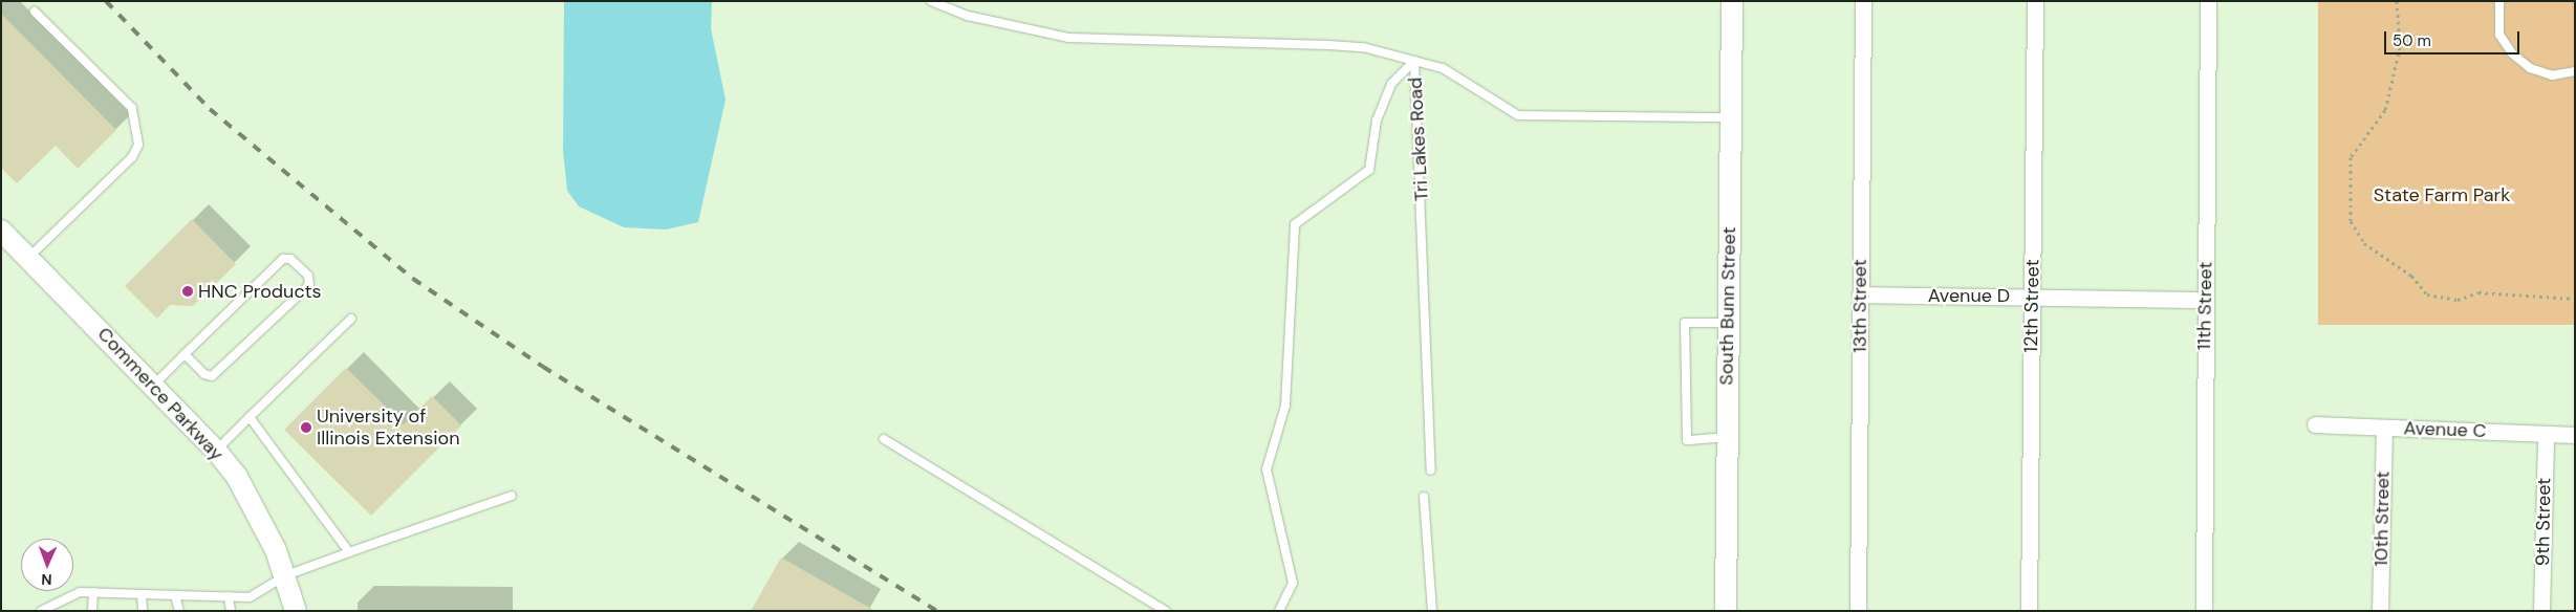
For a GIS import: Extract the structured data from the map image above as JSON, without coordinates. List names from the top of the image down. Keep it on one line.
{"streets":{"street":["Avenue D","South Bunn Street","13th Street","12th Street","11th Street","Commerce Parkway","Avenue C","10th Street","9th Street"],"lane":["Tri Lakes Road"]},"crossings":[["Avenue D","13th Street"],["Avenue D","12th Street"],["Avenue D","11th Street"],["Avenue C","10th Street"],["Avenue C","9th Street"]],"parks":["State Farm Park"],"places":["HNC Products","University of Illinois Extension"],"scale_bar":"50 m","north":"bottom"}
